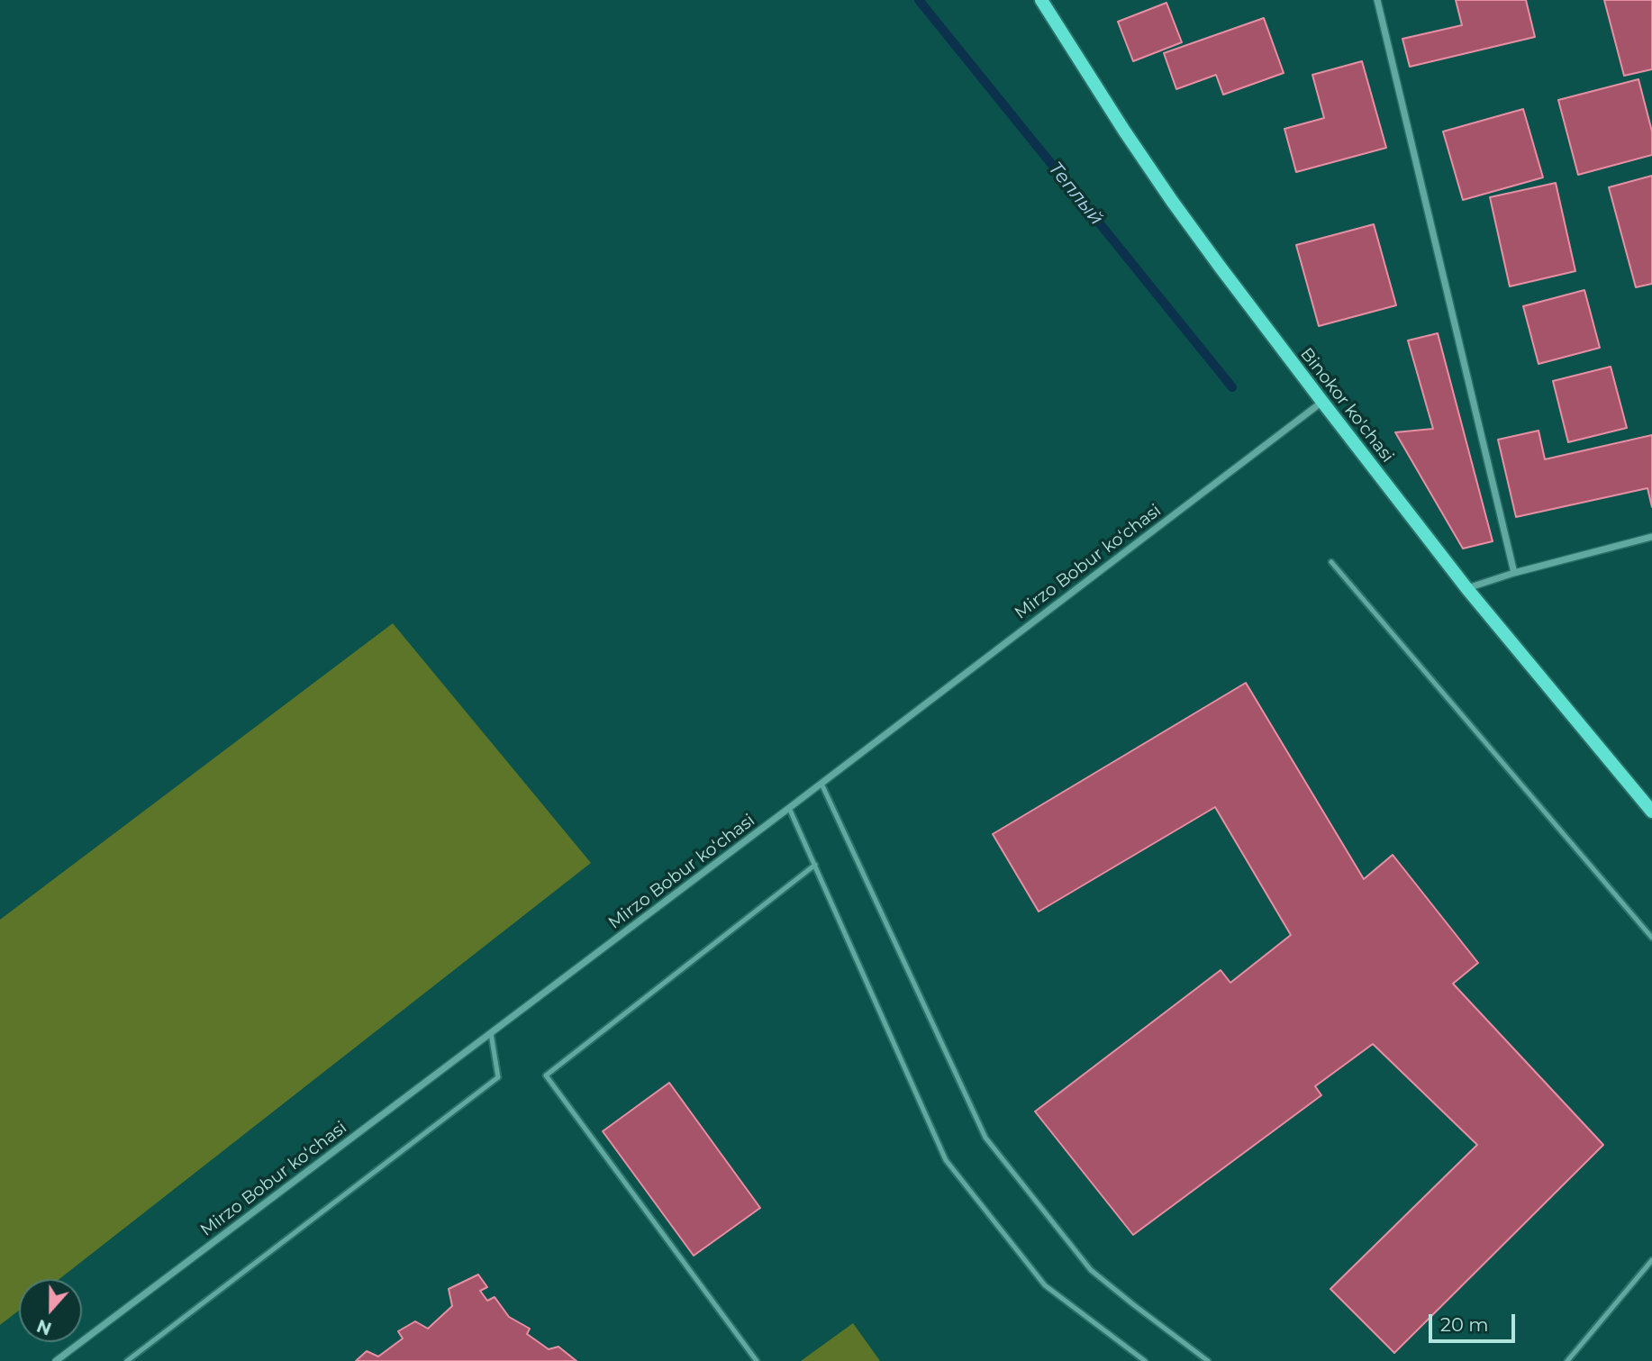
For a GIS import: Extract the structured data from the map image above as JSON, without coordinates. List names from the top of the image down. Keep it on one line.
{"streets":{"main road":["Binokor ko'chasi"],"street":["Mirzo Bobur ko‘chasi"]},"crossings":[["Binokor ko'chasi","Mirzo Bobur ko‘chasi"]],"water":["Теплый"],"scale_bar":"20 m","north":"bottom"}
